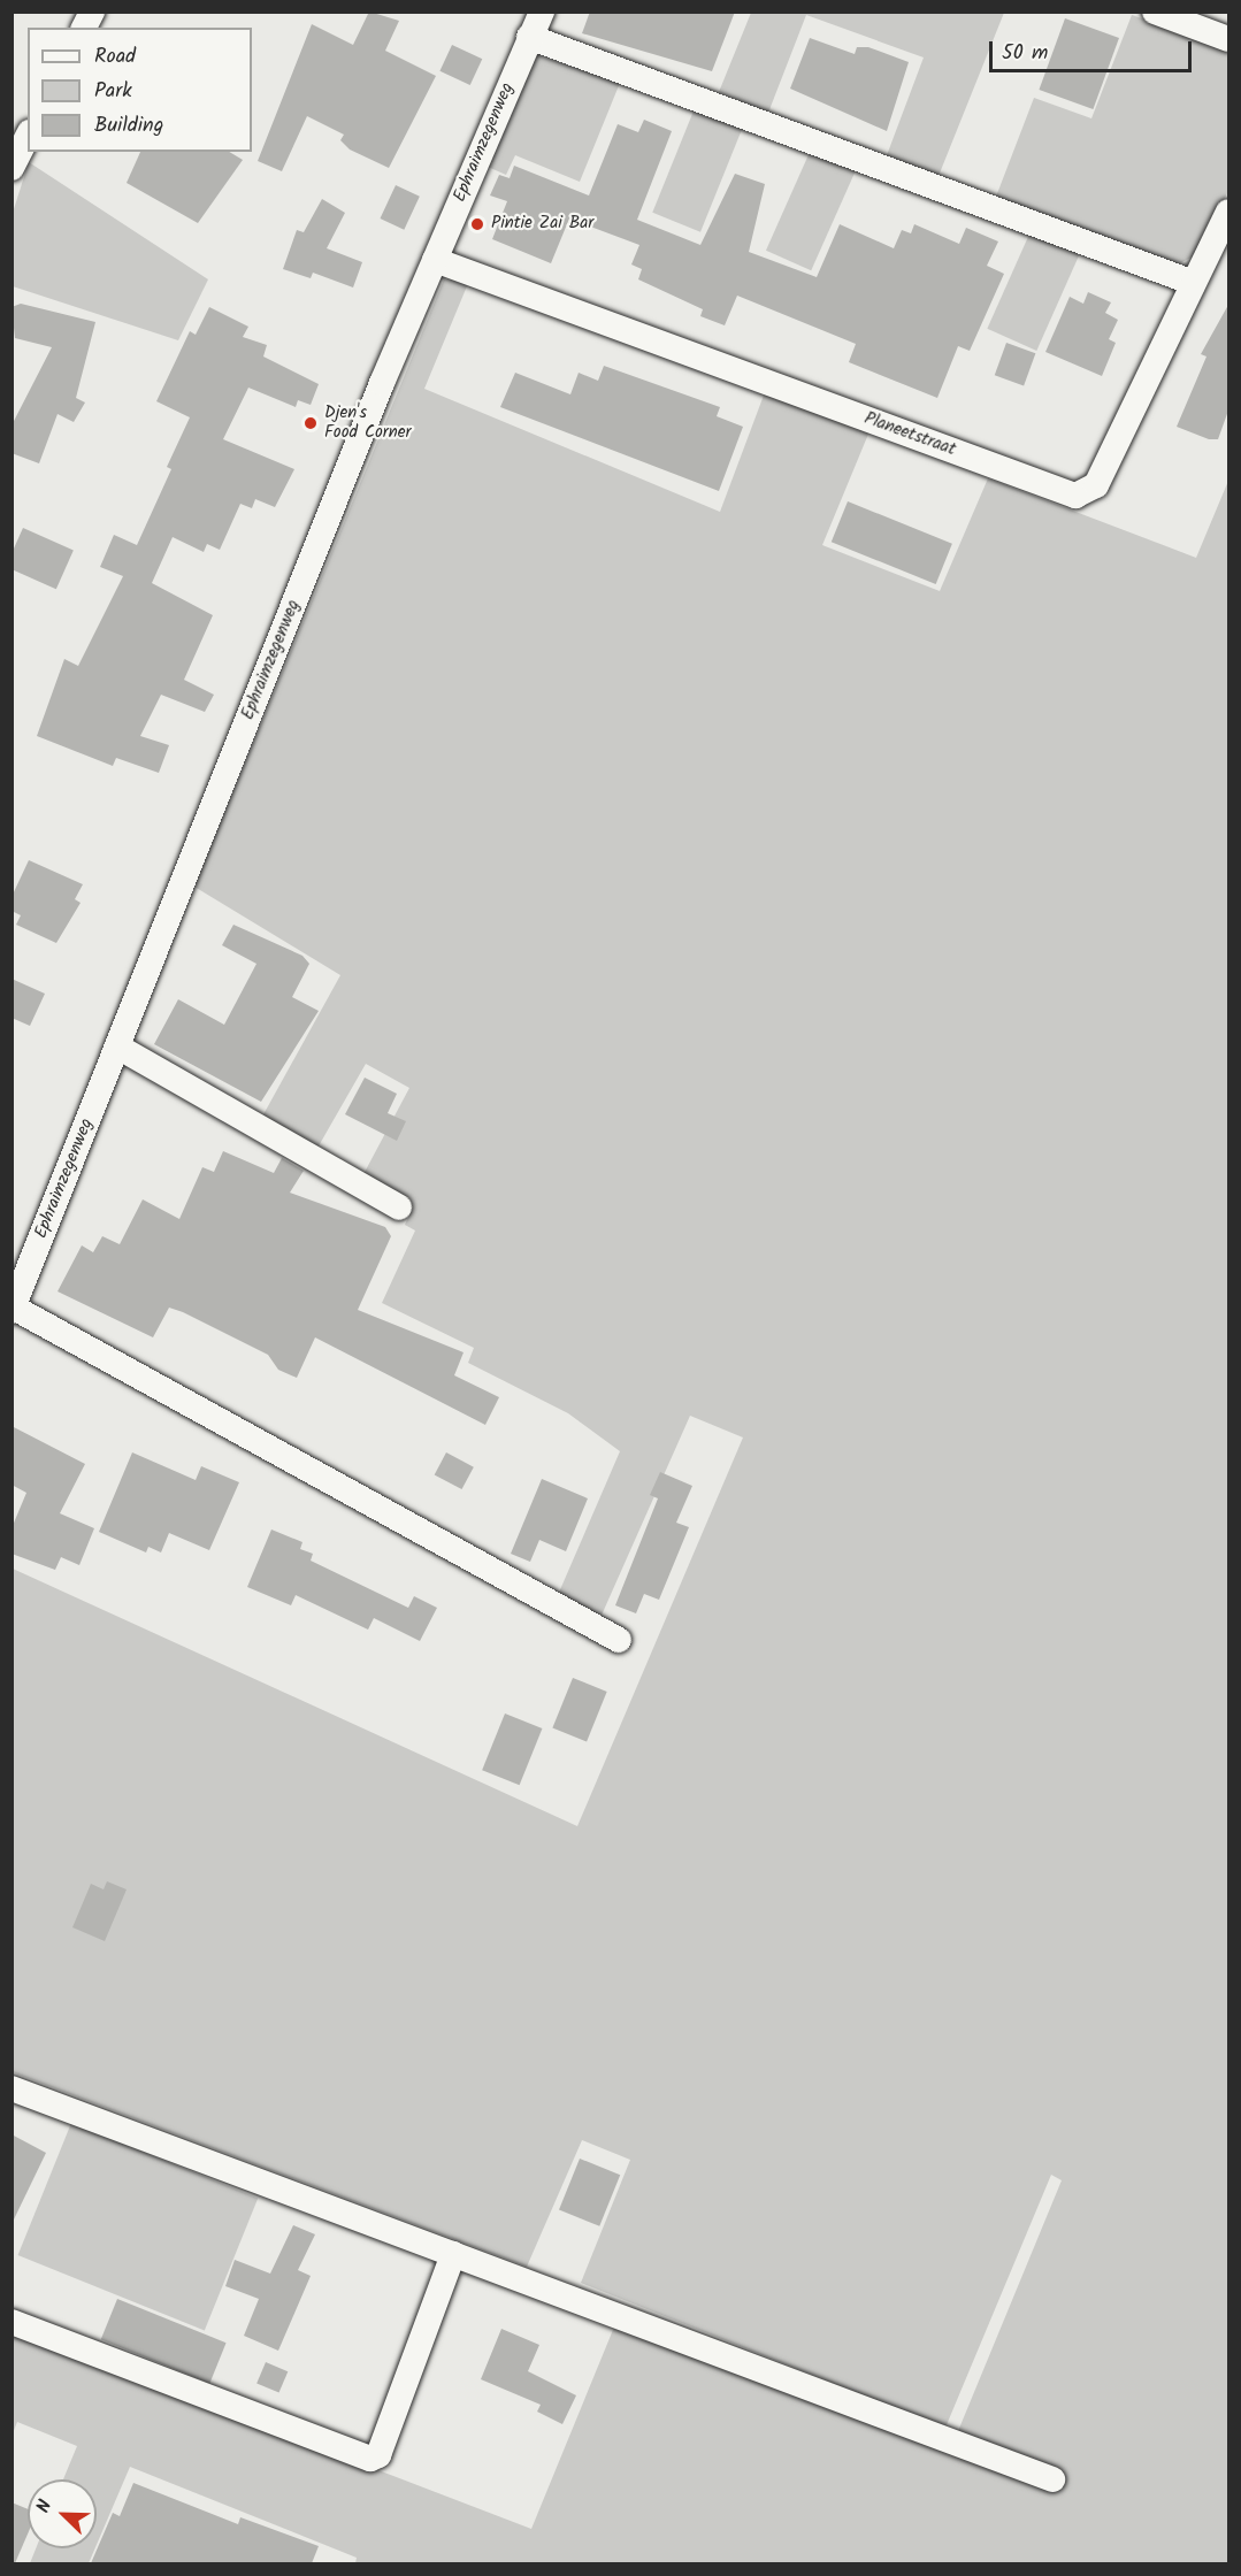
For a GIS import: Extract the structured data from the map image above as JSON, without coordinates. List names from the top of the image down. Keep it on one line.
{"streets":{"street":["Ephraimzegenweg","Planeetstraat"]},"crossings":[["Ephraimzegenweg","Planeetstraat"]],"places":["Pintie Zai Bar","Djen's Food Corner"],"legend":["Road","Park","Building"],"scale_bar":"50 m","north":"top left"}
